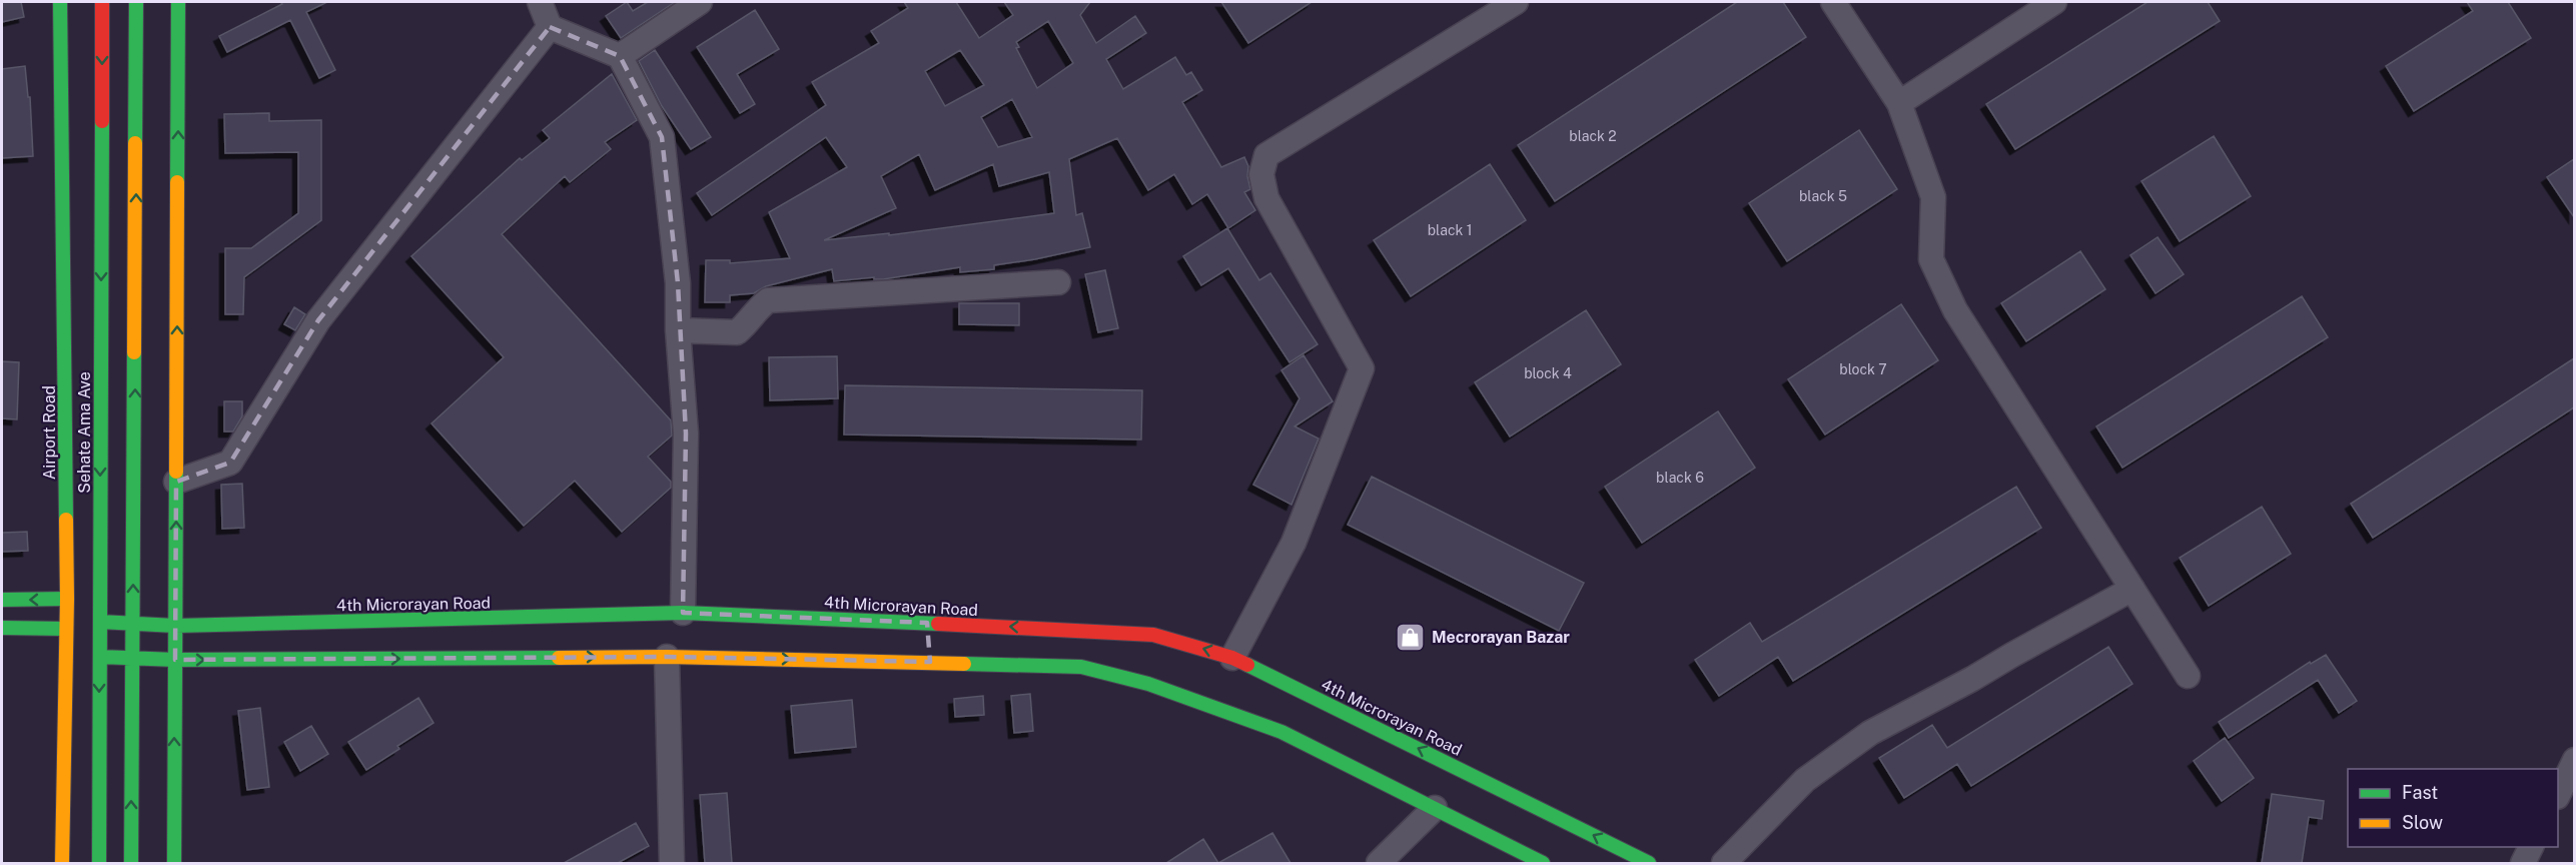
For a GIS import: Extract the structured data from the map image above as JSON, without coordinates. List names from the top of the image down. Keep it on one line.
{"streets":{"main road":["Airport Road","Sehate Ama Ave","4th Microrayan Road"]},"crossings":[["Sehate Ama Ave","4th Microrayan Road"]],"places":{"shop":["Mecrorayan Bazar"]},"house_numbers":["black 2","black 5","black 1","block 7","block 4","black 6"],"legend":["Fast","Slow"]}
